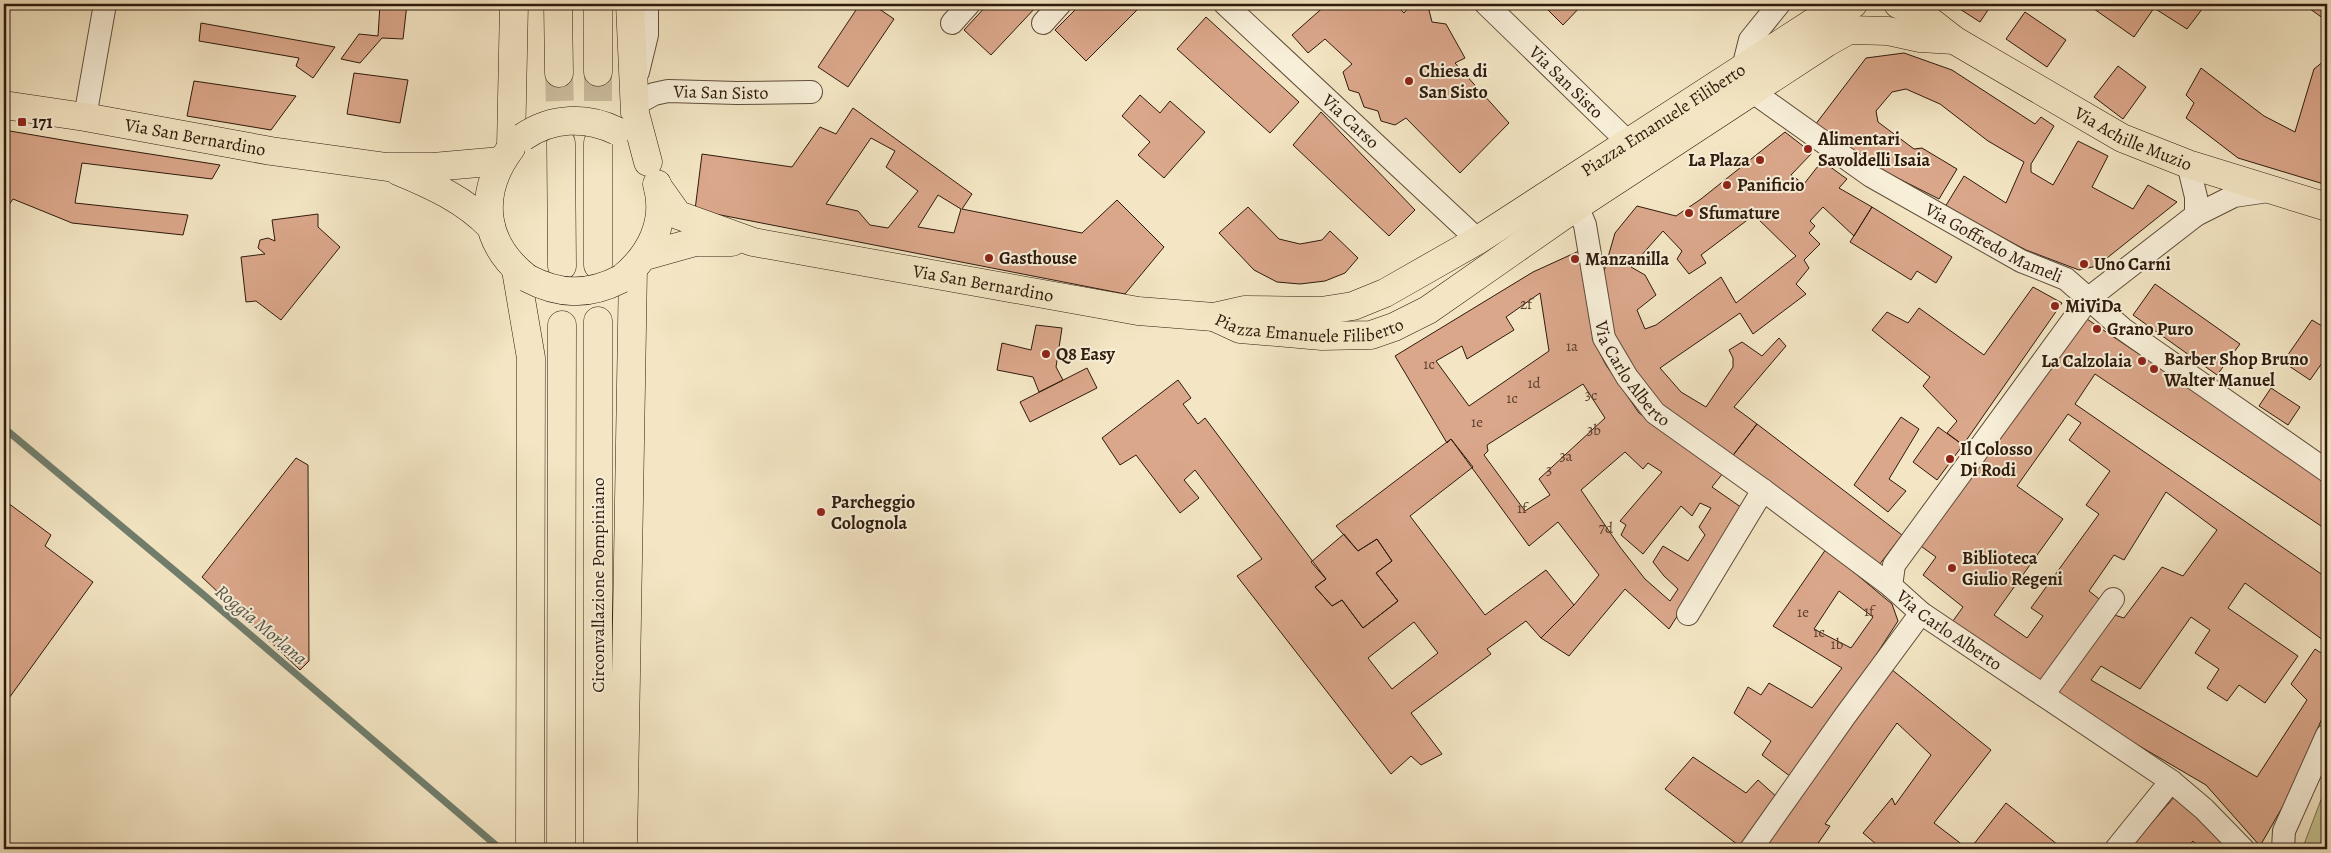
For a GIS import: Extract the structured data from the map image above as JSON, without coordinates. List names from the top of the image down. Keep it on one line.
{"streets":{"main road":["Piazza Emanuele Filiberto","Via San Bernardino","Via Achille Muzio","Circonvallazione Pompiniano"],"street":["Via San Sisto","Via Carso","Via Goffredo Mameli","Via Carlo Alberto"]},"crossings":[["Via San Sisto","Piazza Emanuele Filiberto"],["Piazza Emanuele Filiberto","Via Carso"],["Piazza Emanuele Filiberto","Via San Bernardino"],["Piazza Emanuele Filiberto","Via Achille Muzio"],["Piazza Emanuele Filiberto","Via Goffredo Mameli"],["Piazza Emanuele Filiberto","Via Carlo Alberto"]],"water":["Roggia Morlana"],"places":{"other":["Chiesa di San Sisto","Alimentari Savoldelli Isaia","La Plaza","Panificio","Sfumature","Gasthouse","Manzanilla","Uno Carni","MiViDa","Grano Puro","Q8 Easy","La Calzolaia","Barber Shop Bruno Walter Manuel","Il Colosso Di Rodi","Parcheggio Colognola","Biblioteca Giulio Regeni"],"transit":["171"]},"house_numbers":["2f","1a","1c","1d","3c","1c","1e","3b","3a","3","1f","7d","1f","1e","1c","1b"]}
